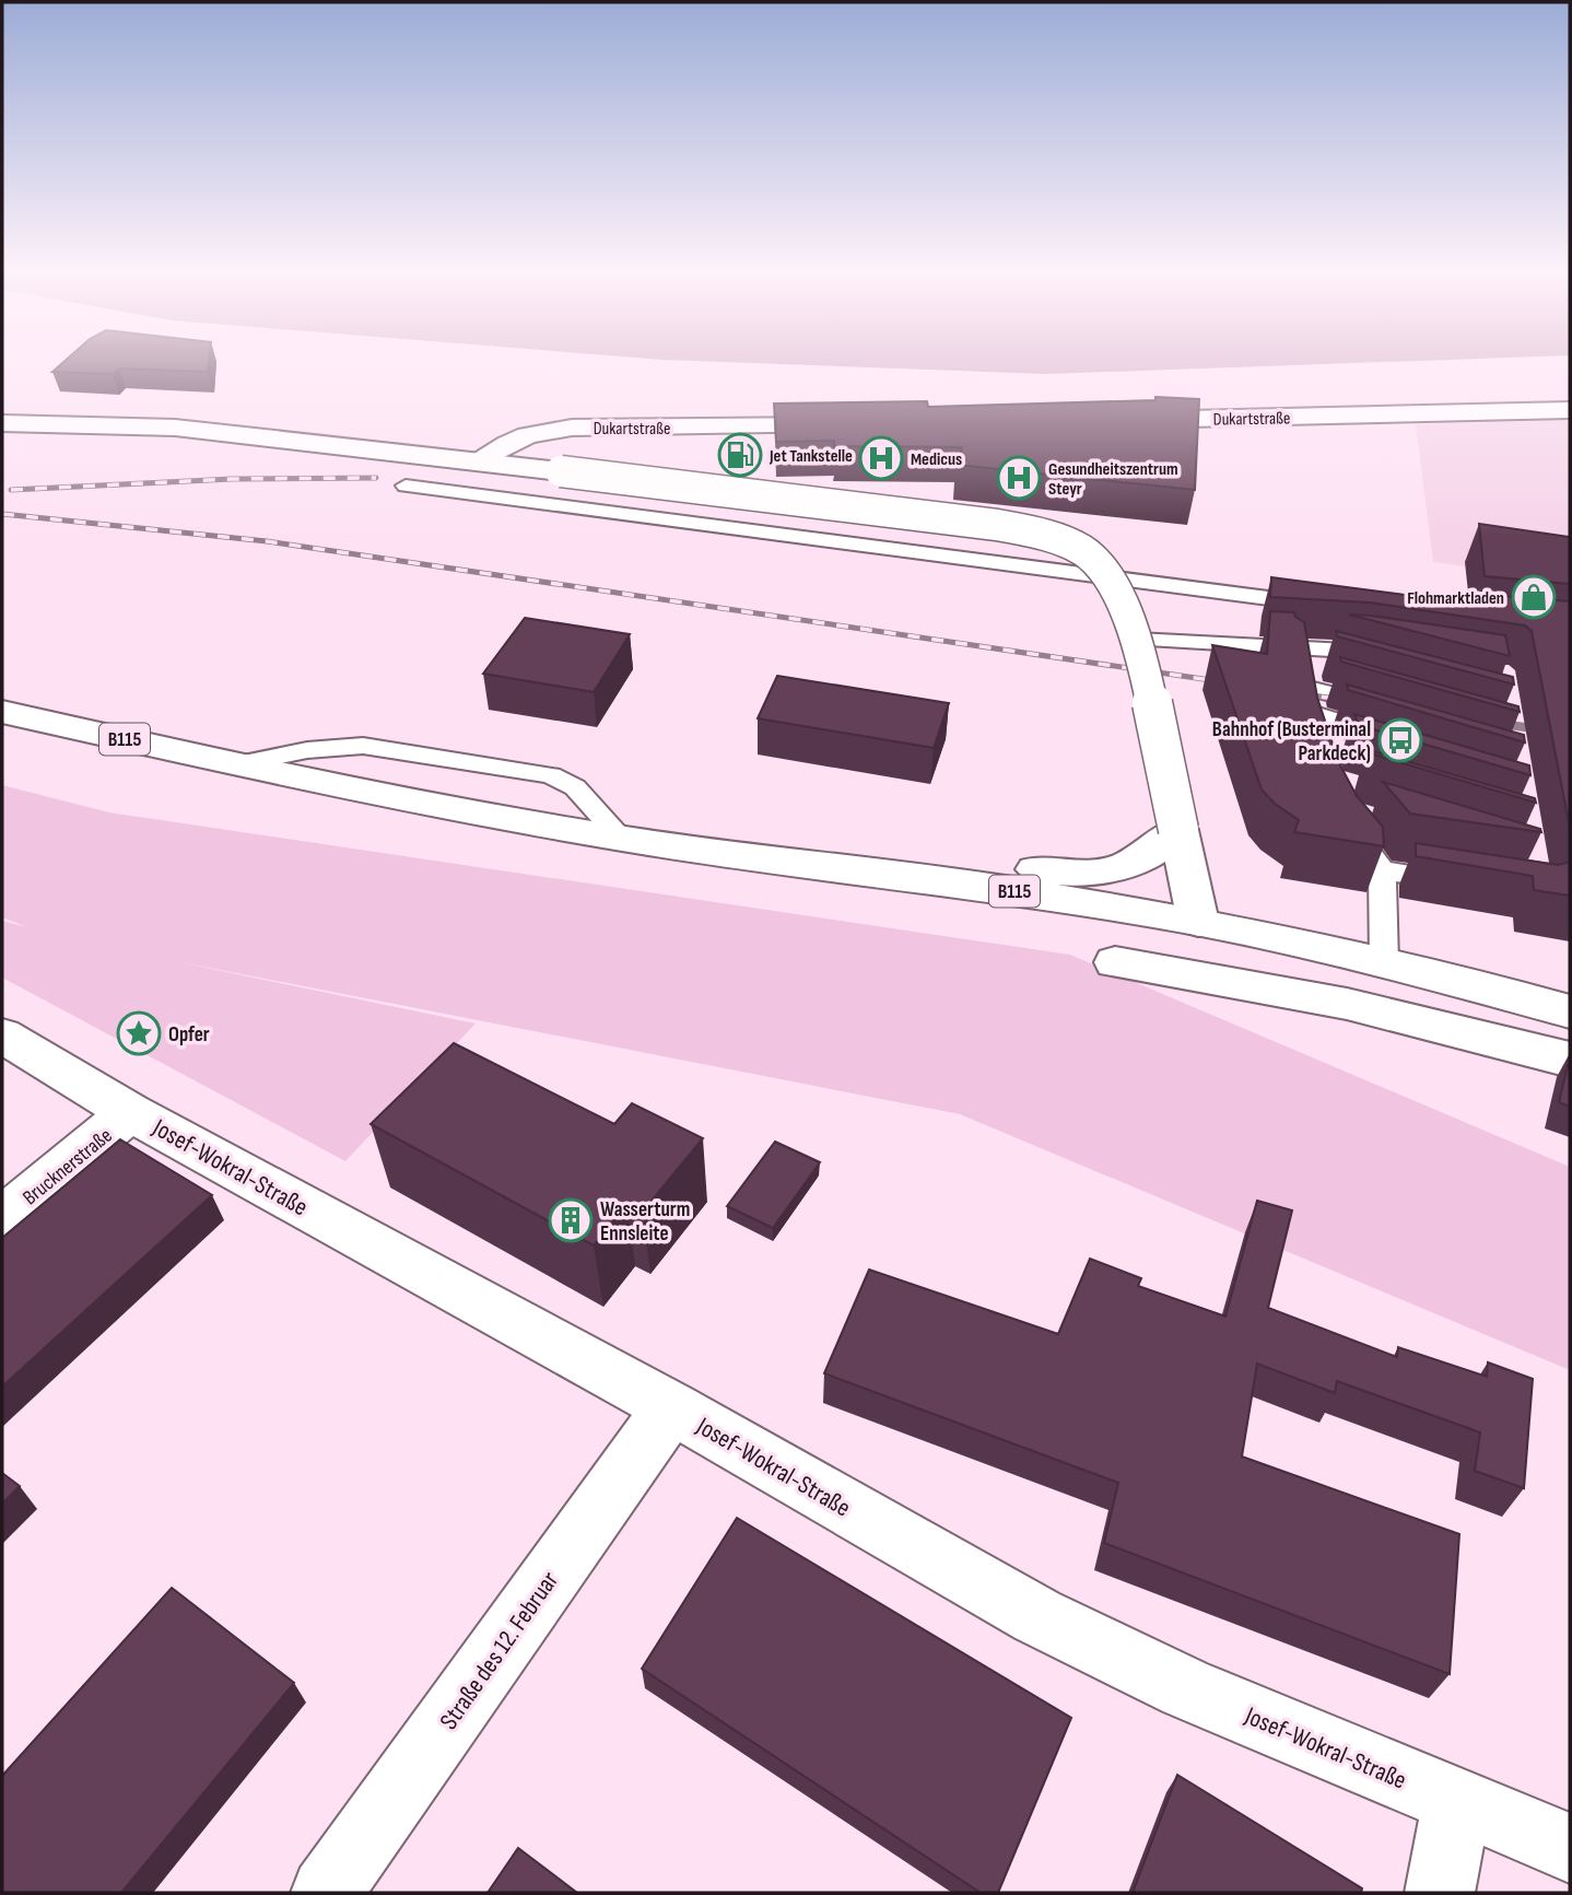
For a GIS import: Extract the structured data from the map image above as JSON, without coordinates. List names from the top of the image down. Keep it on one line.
{"streets":{"main road":["Dukartstraße","B115","Brucknerstraße","Josef-Wokral-Straße","Straße des 12. Februar"]},"crossings":[["Brucknerstraße","Josef-Wokral-Straße"],["Josef-Wokral-Straße","Straße des 12. Februar"]],"places":{"fuel station":["Jet Tankstelle"],"hospital":["Medicus","Gesundheitszentrum Steyr"],"shop":["Flohmarktladen"],"bus stop":["Bahnhof (Busterminal Parkdeck)"],"place":["Opfer"],"building":["Wasserturm Ennsleite"]}}
